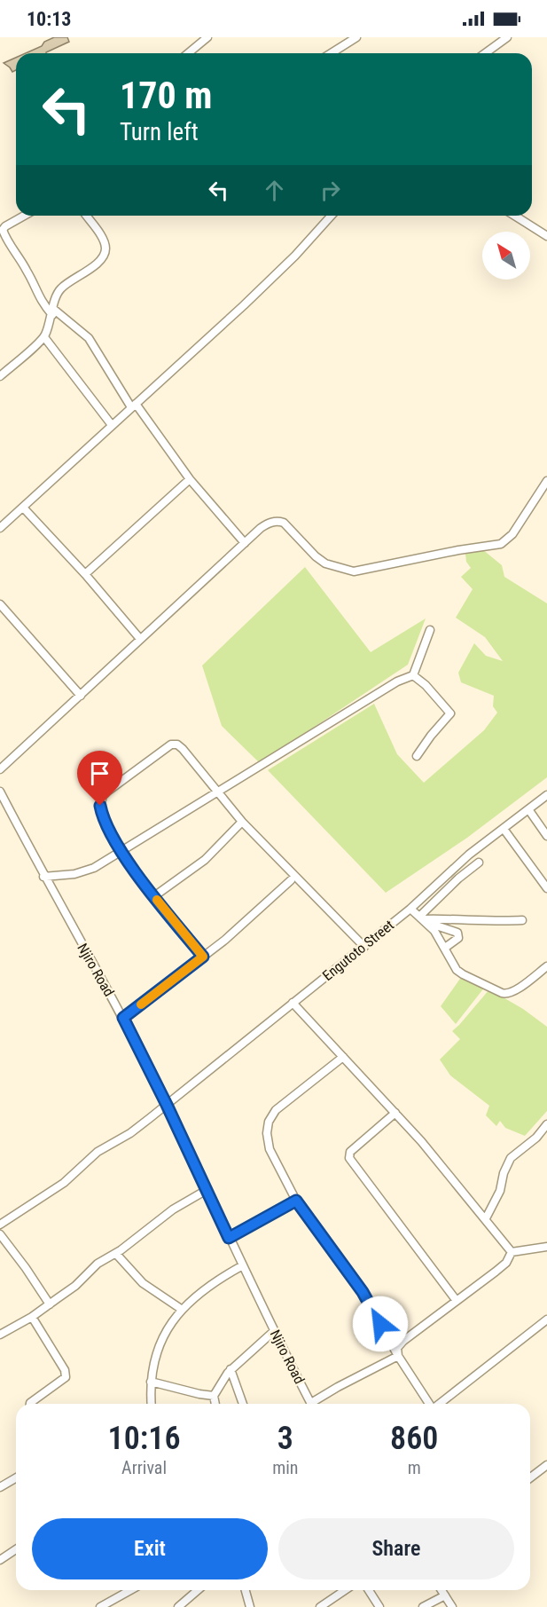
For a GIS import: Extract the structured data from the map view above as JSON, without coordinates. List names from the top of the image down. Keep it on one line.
{"streets":{"street":["Engutoto Street","Njiro Road"]},"crossings":[["Engutoto Street","Njiro Road"]],"north":"top left","page":{"status":"10:13","turn":["170 m","Turn left"],"eta":["10:16","Arrival","3","min","860","m"],"buttons":["Exit","Share"]}}
